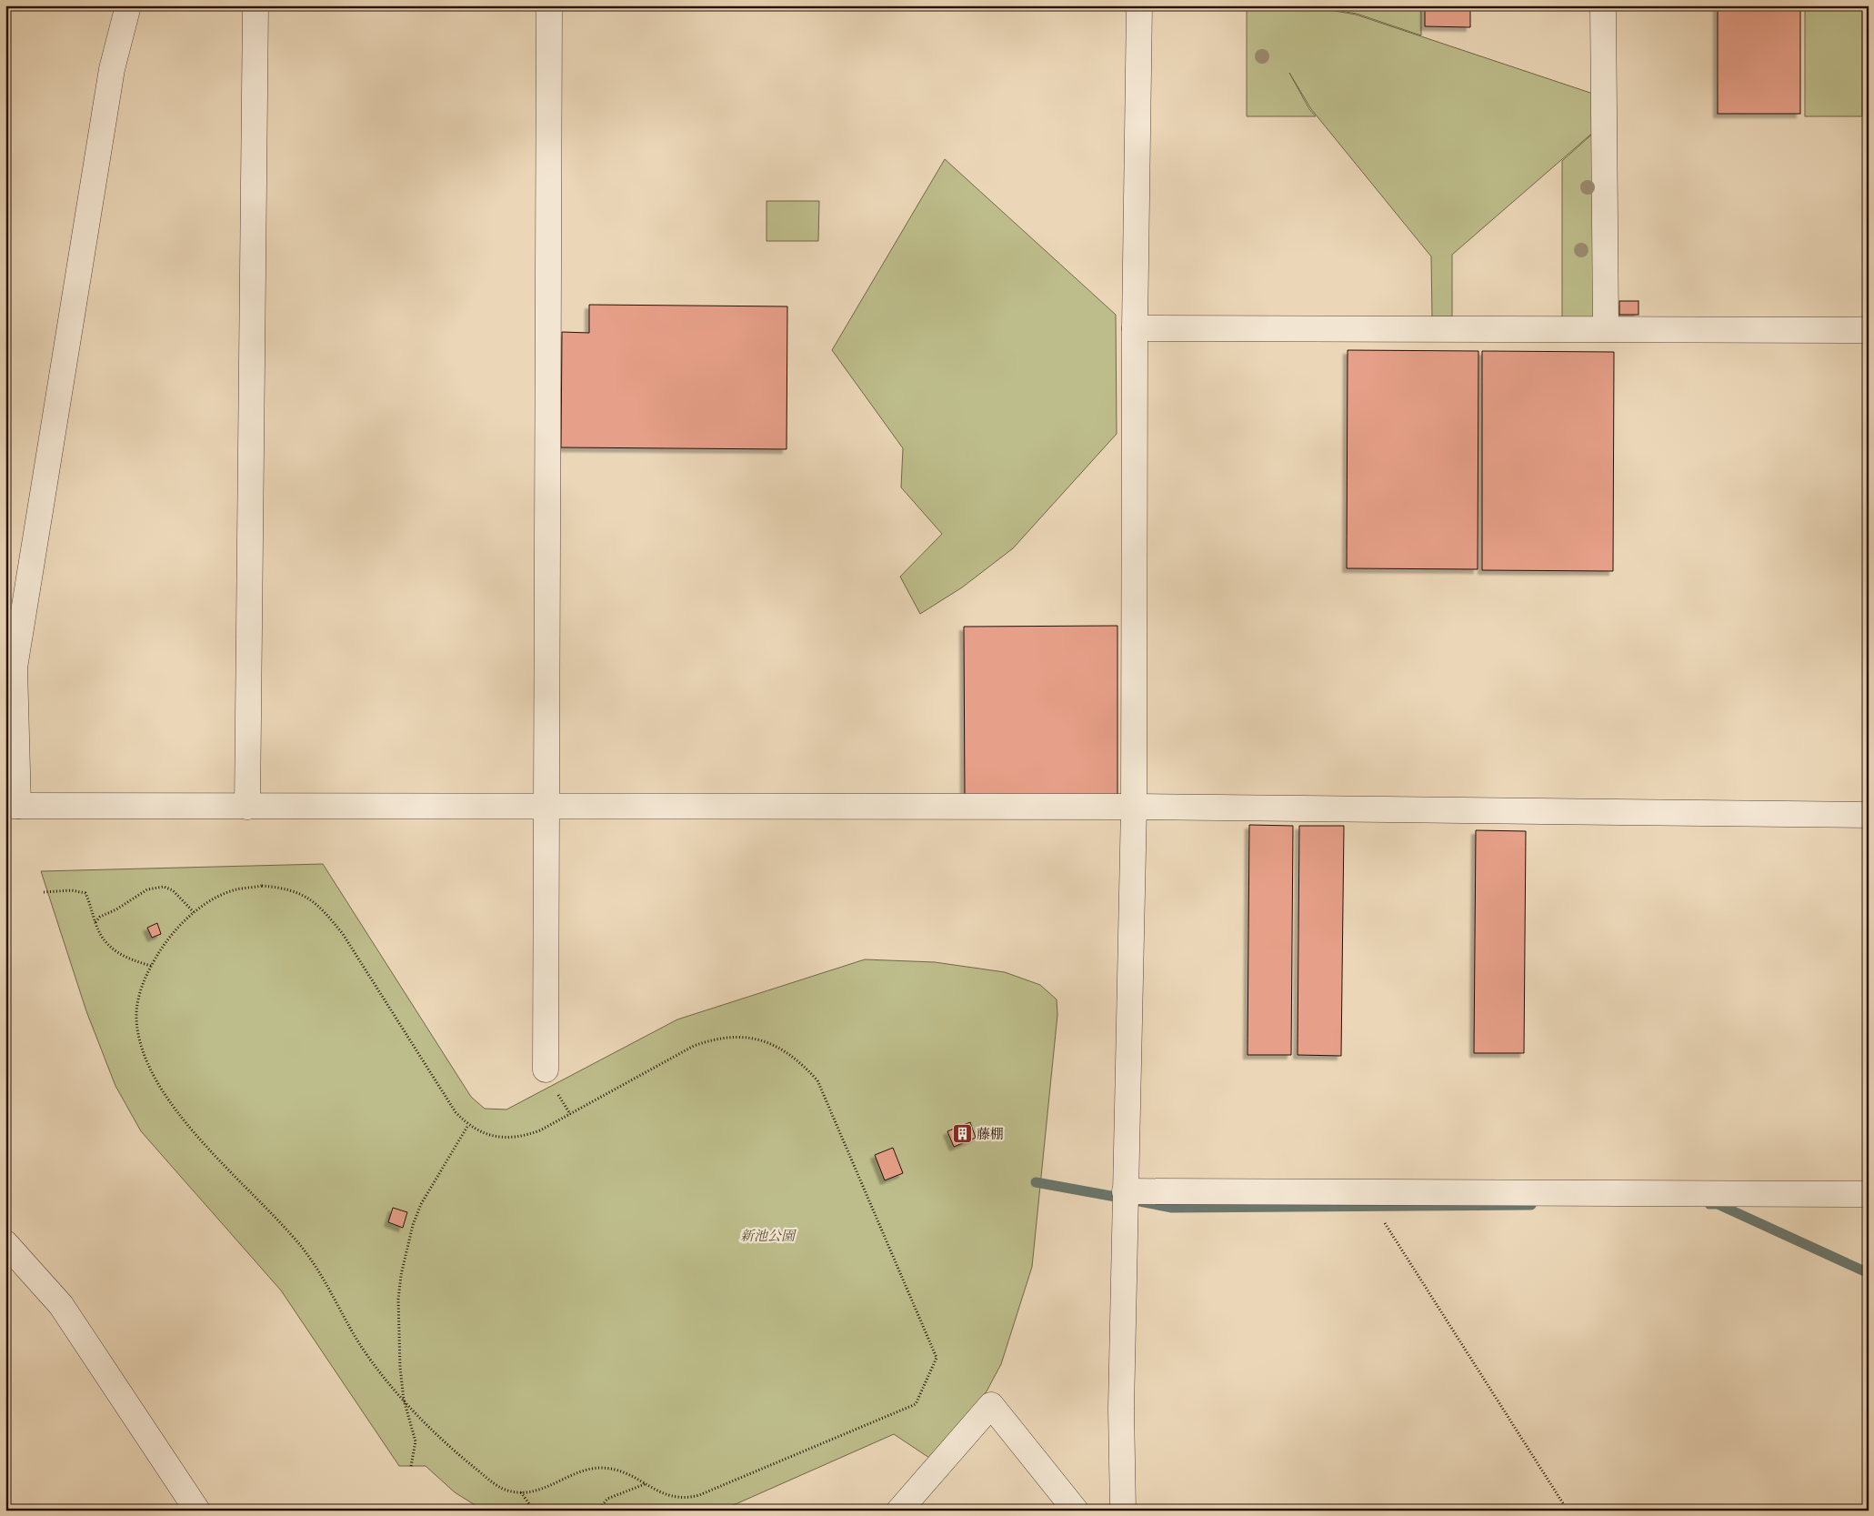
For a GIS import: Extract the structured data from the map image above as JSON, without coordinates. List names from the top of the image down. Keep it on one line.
{"parks":["新池公園"],"places":{"building":["藤棚"]}}
